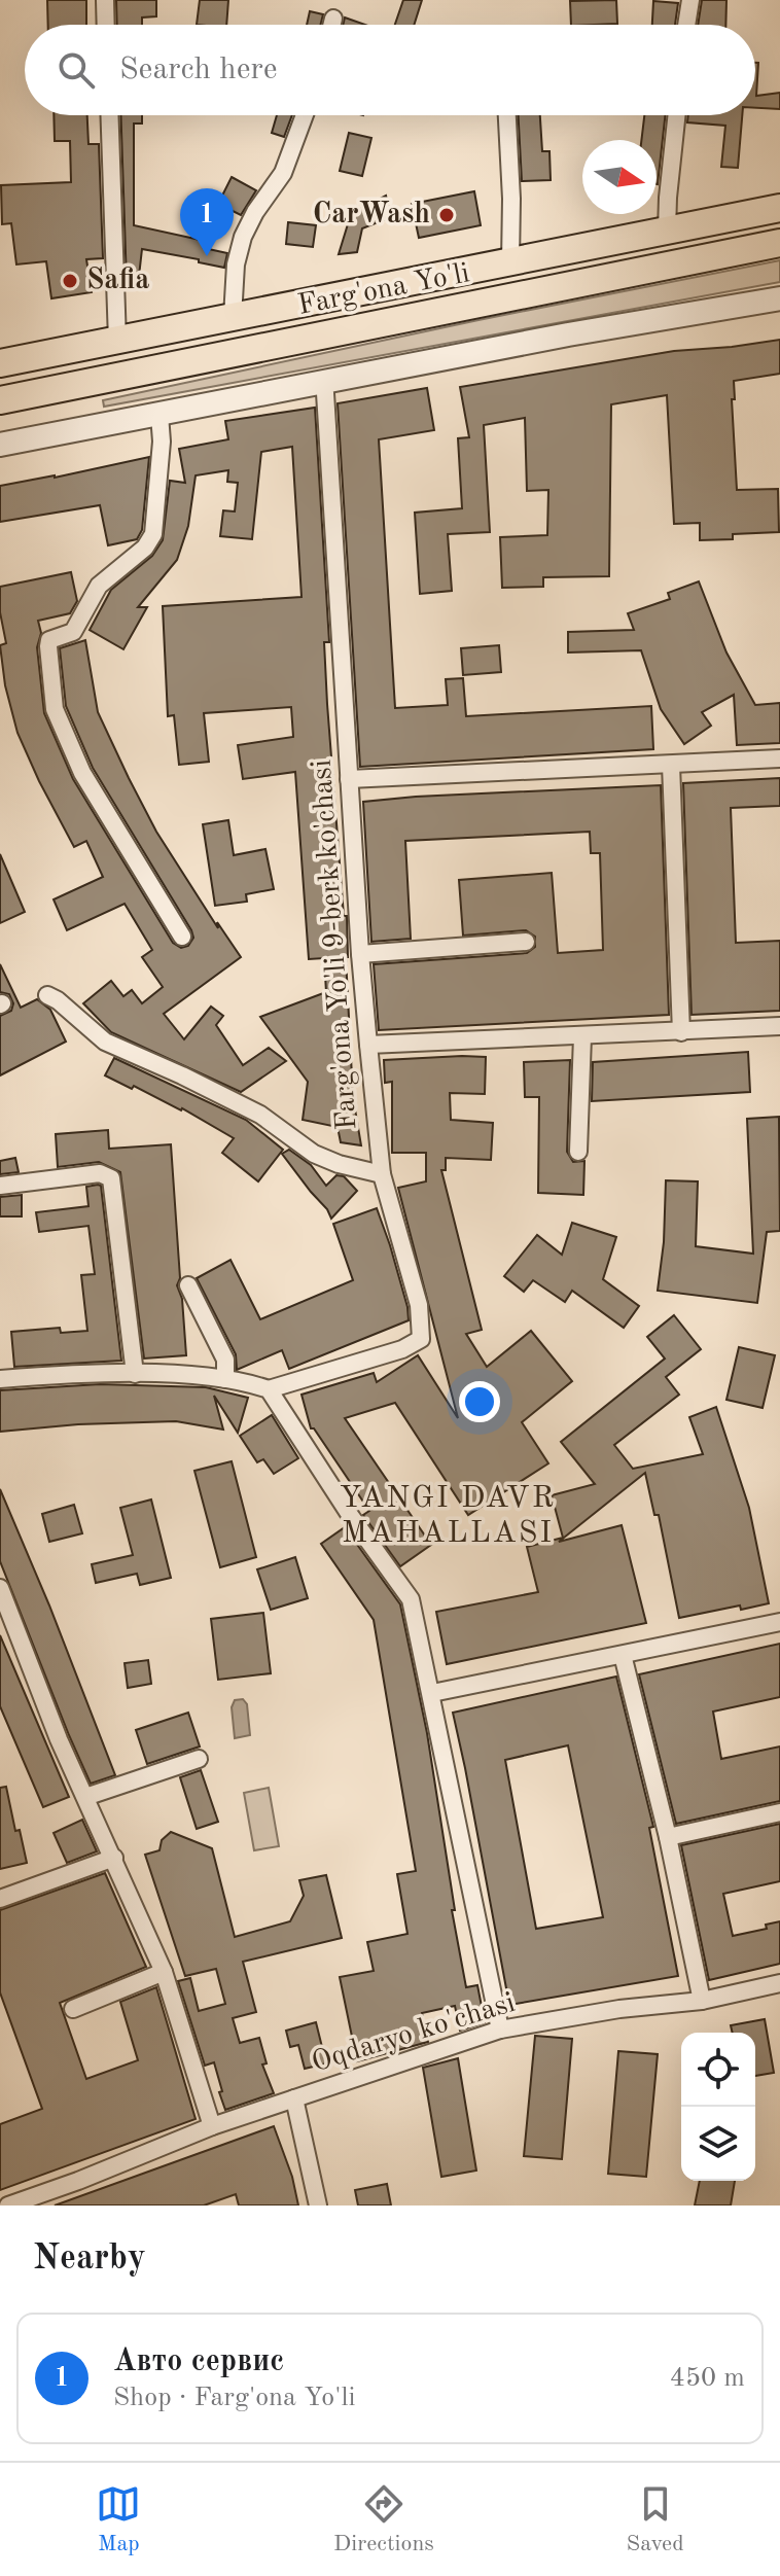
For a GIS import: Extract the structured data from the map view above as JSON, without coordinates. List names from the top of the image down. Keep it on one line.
{"streets":{"main road":["Farg'ona Yo'li"],"street":["Farg'ona Yo'li 9-berk ko'chasi","Oqdaryo ko'chasi"]},"districts":["YANGI DAVR MAHALLASI"],"places":["CarWash","Safia"],"north":"right","page":{"search":"Search here","pins":"1","heading":"Nearby","list":[{"mark":"1","name":"Авто сервис","note":"Shop · Farg'ona Yo'li","value":"450 m"}],"nav":["Map","Directions","Saved"]}}
